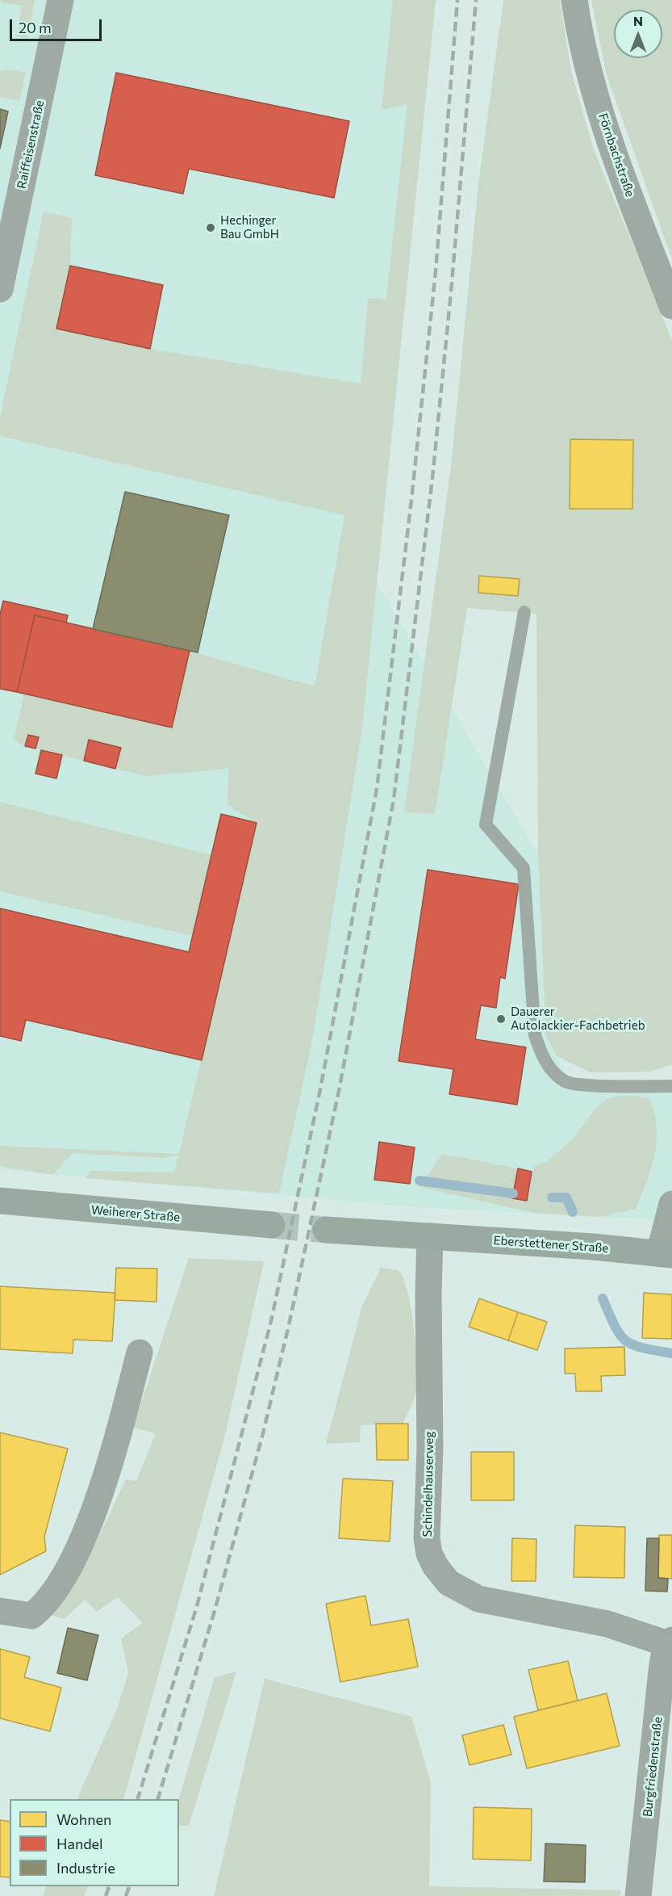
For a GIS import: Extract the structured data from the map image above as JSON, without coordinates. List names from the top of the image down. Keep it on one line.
{"streets":{"main road":["Weiherer Straße","Eberstettener Straße"],"street":["Raiffeisenstraße","Förnbachstraße","Schindelhauserweg","Burgfriedenstraße"]},"crossings":[["Eberstettener Straße","Schindelhauserweg"],["Schindelhauserweg","Burgfriedenstraße"]],"places":["Hechinger Bau GmbH","Dauerer Autolackier-Fachbetrieb"],"legend":["Wohnen","Handel","Industrie"],"scale_bar":"20 m","north":"top"}
